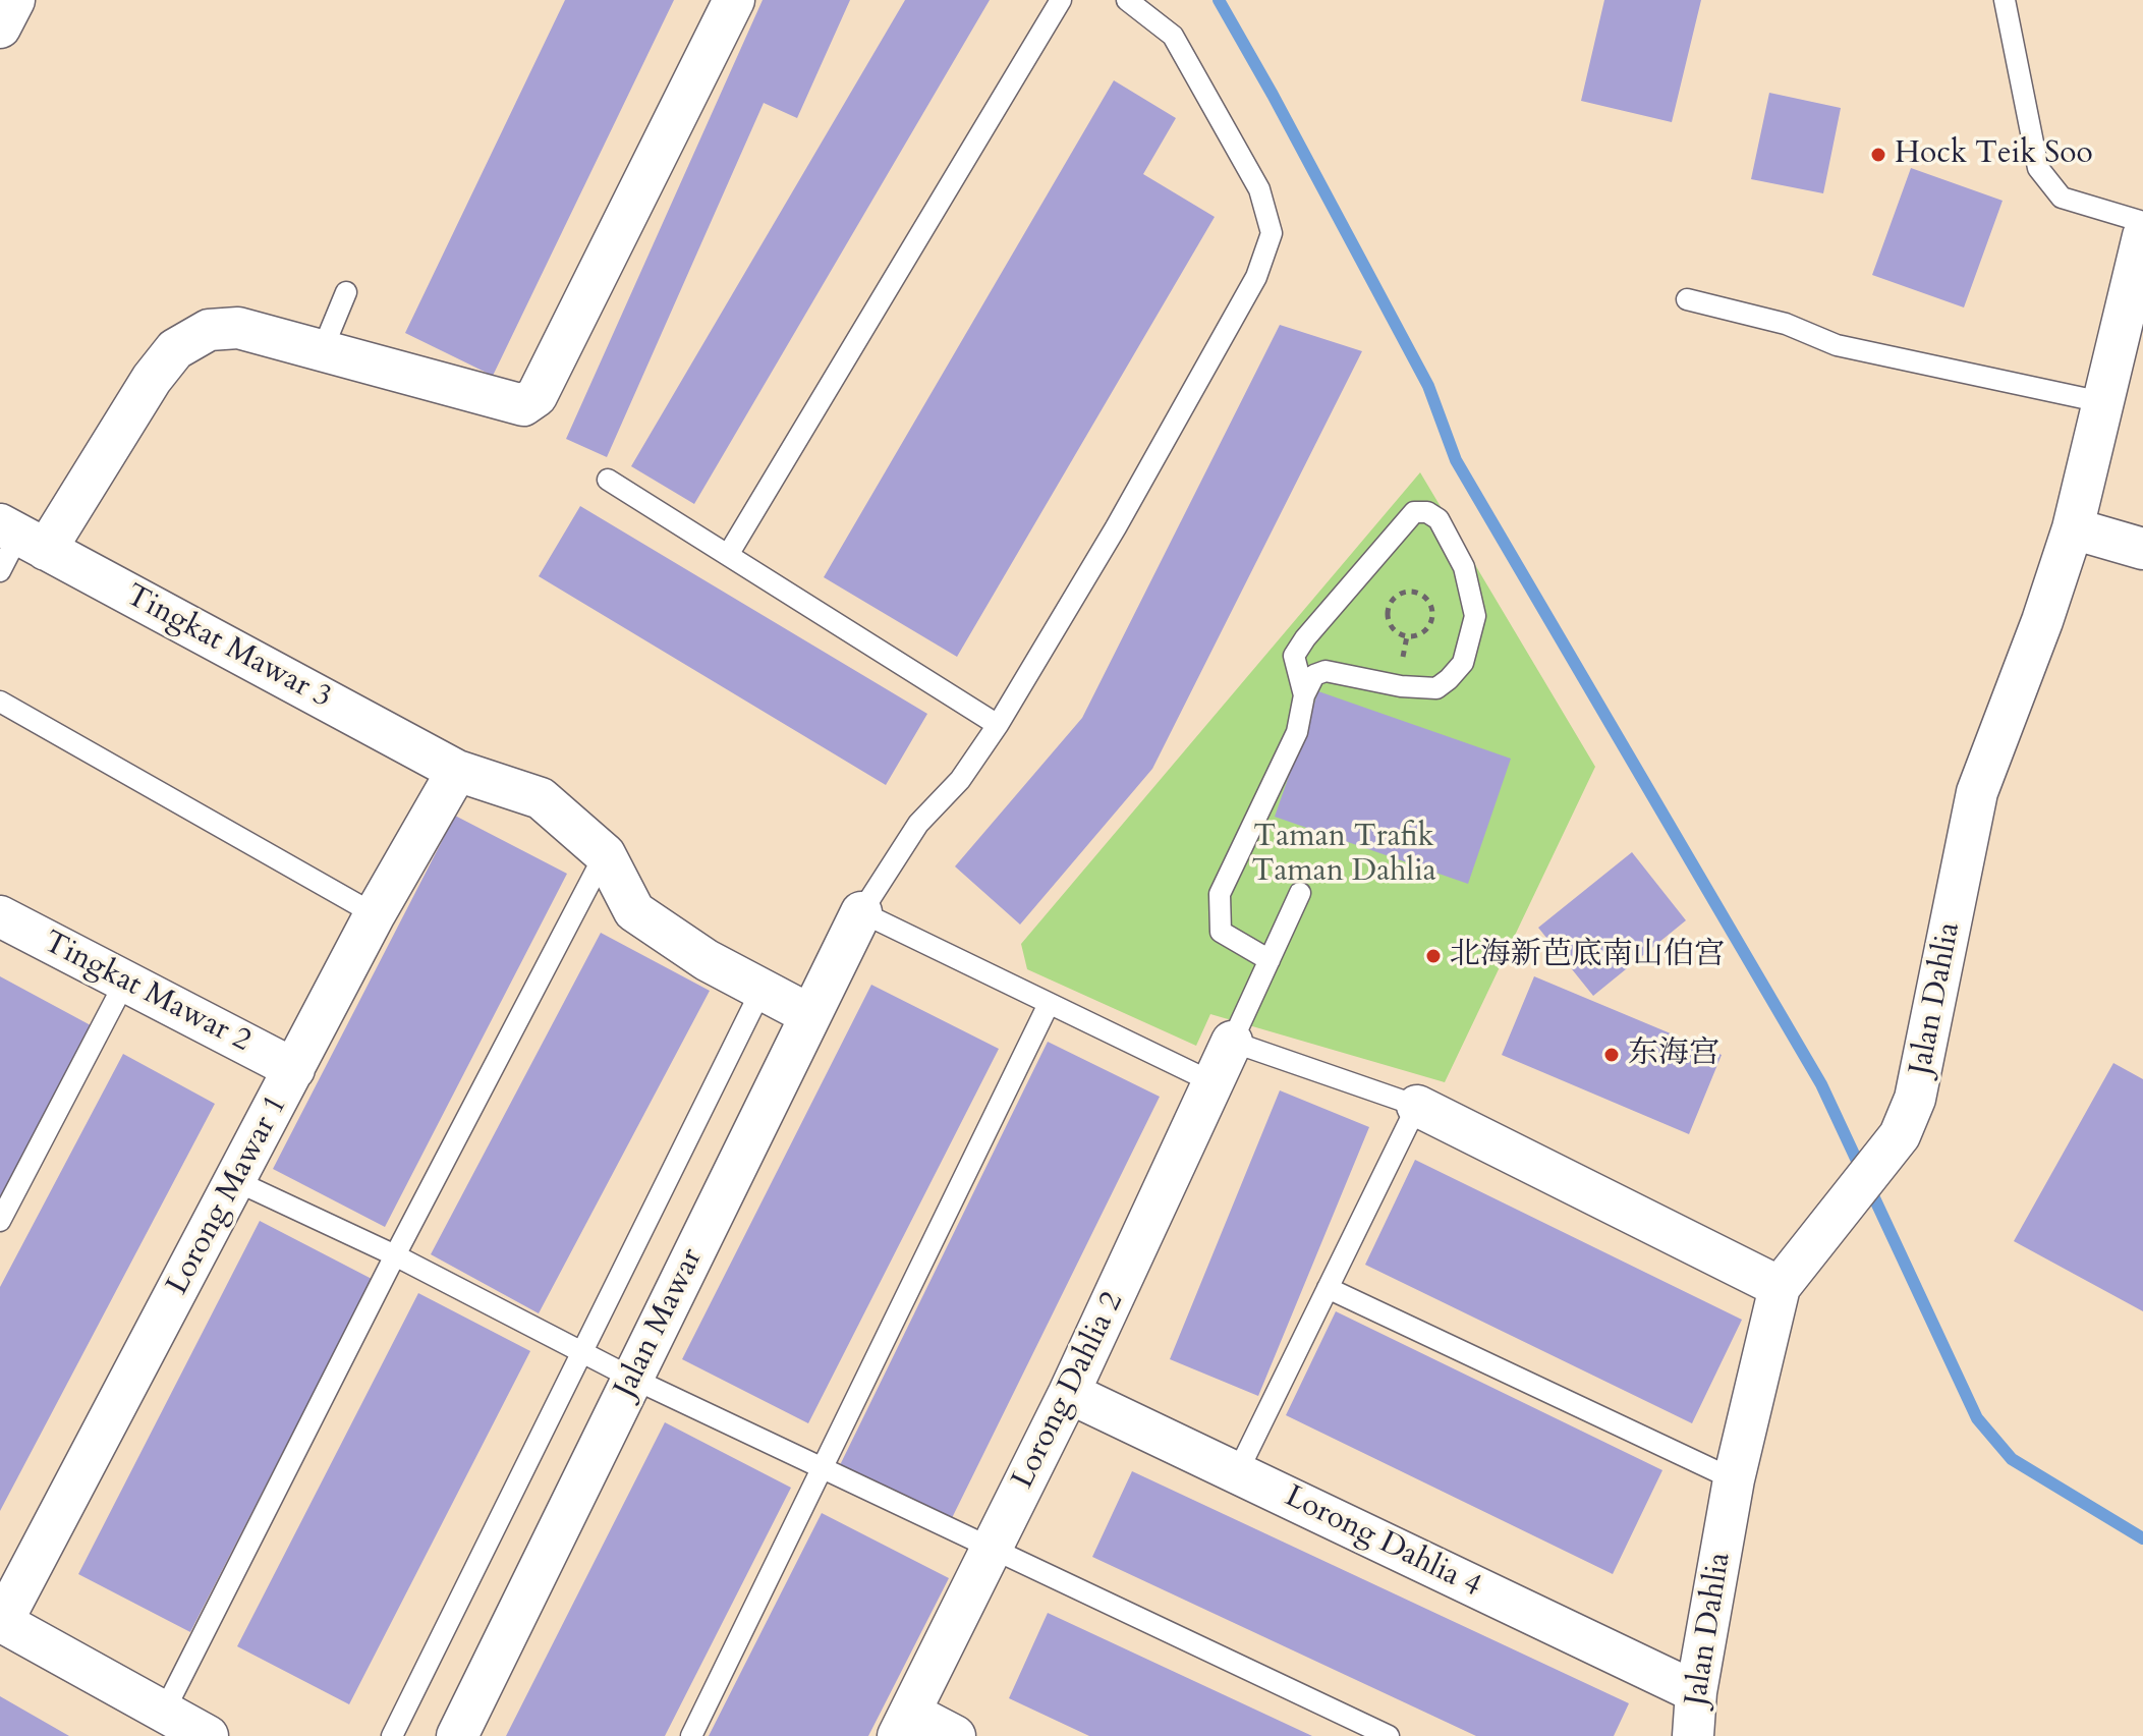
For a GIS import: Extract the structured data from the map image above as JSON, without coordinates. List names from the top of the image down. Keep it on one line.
{"streets":{"street":["Tingkat Mawar 3","Tingkat Mawar 2","Jalan Dahlia","Lorong Mawar 1","Jalan Mawar","Lorong Dahlia 2","Lorong Dahlia 4"]},"crossings":[["Tingkat Mawar 3","Lorong Mawar 1"],["Tingkat Mawar 2","Lorong Mawar 1"],["Jalan Dahlia","Lorong Dahlia 4"],["Lorong Dahlia 2","Lorong Dahlia 4"]],"parks":["Taman Trafik Taman Dahlia"],"places":["Hock Teik Soo","北海新芭底南山伯宫","东海宫"]}
